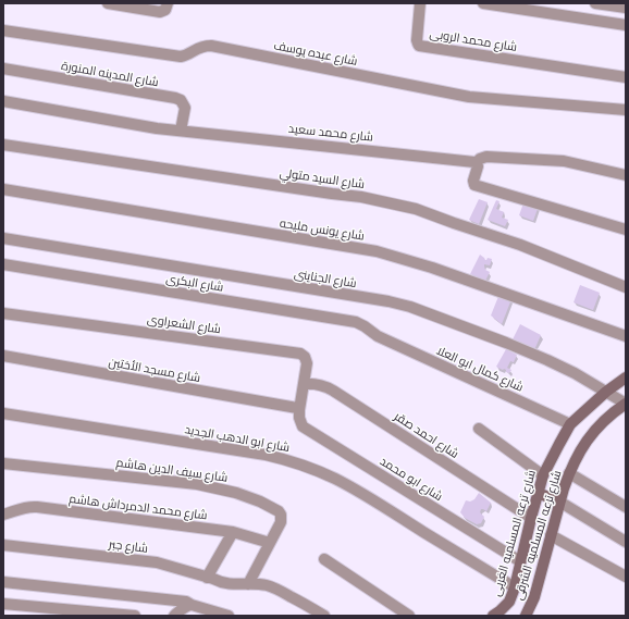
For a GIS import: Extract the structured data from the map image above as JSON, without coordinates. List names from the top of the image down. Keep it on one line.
{"streets":{"street":["شارع محمد الروبى","شارع عبده يوسف","شارع المدينه المنورة","شارع محمد سعيد","شارع السيد متولي","شارع يونس مليحه","شارع الجناينى","شارع البكرى","شارع الشعراوى","شارع كمال ابو العلا","شارع مسجد الأختين","شارع احمد صقر","شارع ابو الدهب الجديد","شارع سيف الدين هاشم","شارع ابو محمد","شارع محمد الدمرداش هاشم","شارع ترعه المسلميه الغربى","شارع ترعه المسلميه الشرقى","شارع جبر"]},"crossings":[["شارع المدينه المنورة","شارع محمد سعيد"],["شارع الجناينى","شارع ترعه المسلميه الغربى"],["شارع الجناينى","شارع ترعه المسلميه الشرقى"],["شارع البكرى","شارع كمال ابو العلا"],["شارع الشعراوى","شارع مسجد الأختين"],["شارع الشعراوى","شارع احمد صقر"],["شارع الشعراوى","شارع ابو محمد"],["شارع كمال ابو العلا","شارع ترعه المسلميه الغربى"],["شارع مسجد الأختين","شارع ابو محمد"],["شارع احمد صقر","شارع ترعه المسلميه الغربى"],["شارع ابو الدهب الجديد","شارع ترعه المسلميه الغربى"],["شارع سيف الدين هاشم","شارع محمد الدمرداش هاشم"],["شارع سيف الدين هاشم","شارع جبر"],["شارع ابو محمد","شارع ترعه المسلميه الغربى"]]}
